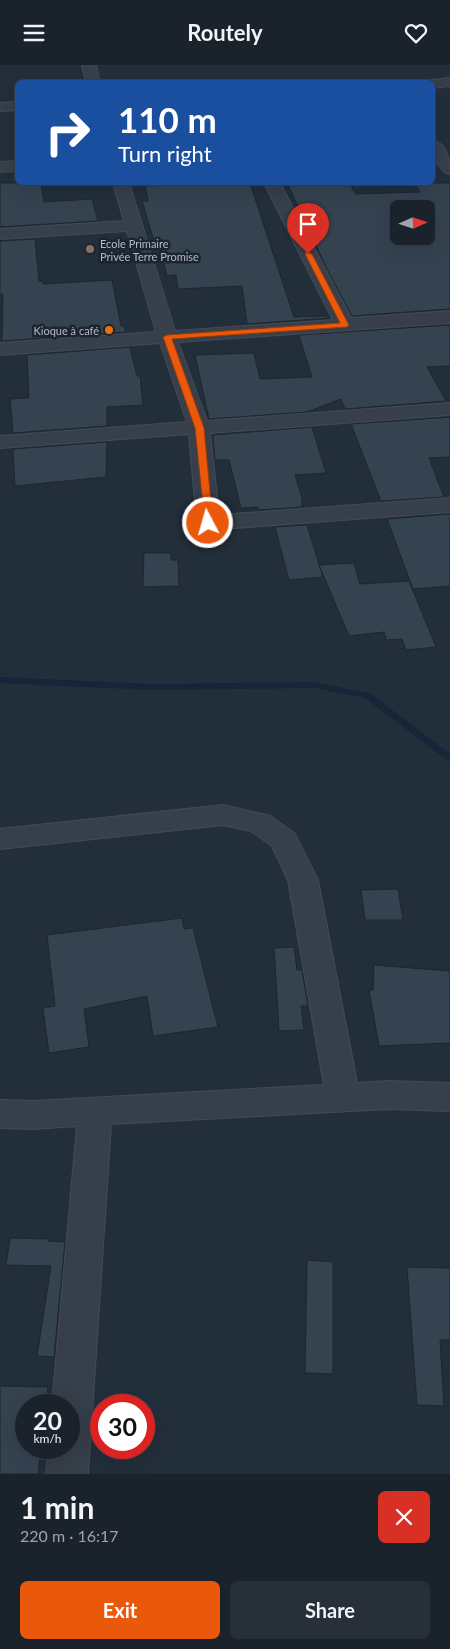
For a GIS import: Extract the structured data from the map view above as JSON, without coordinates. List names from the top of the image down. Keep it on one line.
{"places":["Ecole Primaire Privée Terre Promise","Kioque à café"],"north":"right","page":{"header":"Routely","turn":["110 m","Turn right"],"speed":"20 km/h","limit":"30","heading":["1 min","220 m · 16:17"],"buttons":["Exit","Share"]}}
